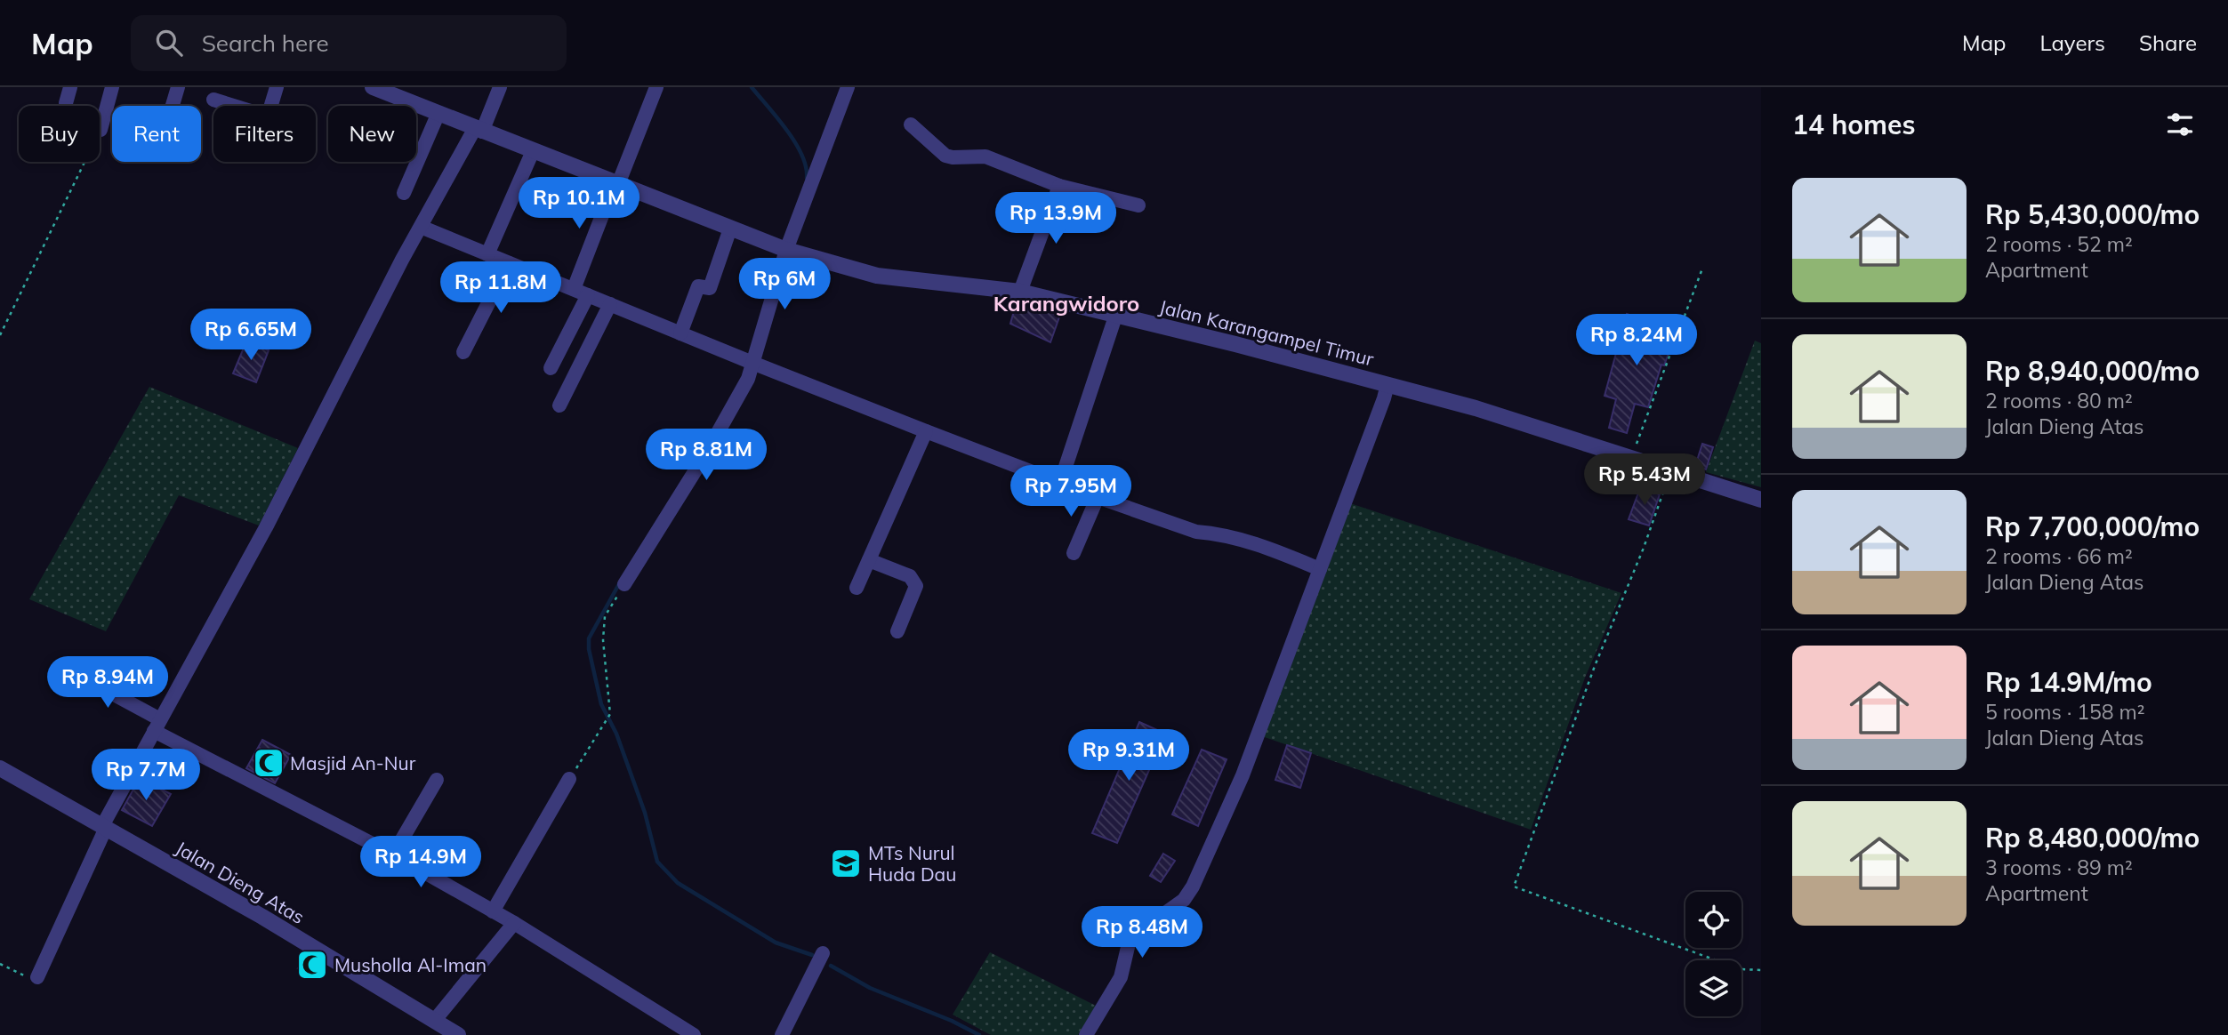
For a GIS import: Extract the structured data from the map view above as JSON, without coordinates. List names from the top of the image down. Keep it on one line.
{"streets":{"street":["Jalan Karangampel Timur","Jalan Dieng Atas"]},"districts":["Karangwidoro"],"places":{"mosque":["Masjid An-Nur","Musholla Al-Iman"],"school or university":["MTs Nurul Huda Dau"]},"page":{"header":"Map","search":"Search here","nav":["Map","Layers","Share"],"heading":"14 homes","chip":["Buy","Rent","Filters","New"],"list":[{"name":"Rp 5,430,000/mo","note":"2 rooms · 52 m² · Apartment"},{"name":"Rp 8,940,000/mo","note":"2 rooms · 80 m² · Jalan Dieng Atas"},{"name":"Rp 7,700,000/mo","note":"2 rooms · 66 m² · Jalan Dieng Atas"},{"name":"Rp 14.9M/mo","note":"5 rooms · 158 m² · Jalan Dieng Atas"},{"name":"Rp 8,480,000/mo","note":"3 rooms · 89 m² · Apartment"}],"price":["Rp 10.1M","Rp 13.9M","Rp 6M","Rp 11.8M","Rp 6.65M","Rp 8.24M","Rp 8.81M","Rp 5.43M","Rp 7.95M","Rp 8.94M","Rp 9.31M","Rp 7.7M","Rp 14.9M","Rp 8.48M"]}}
